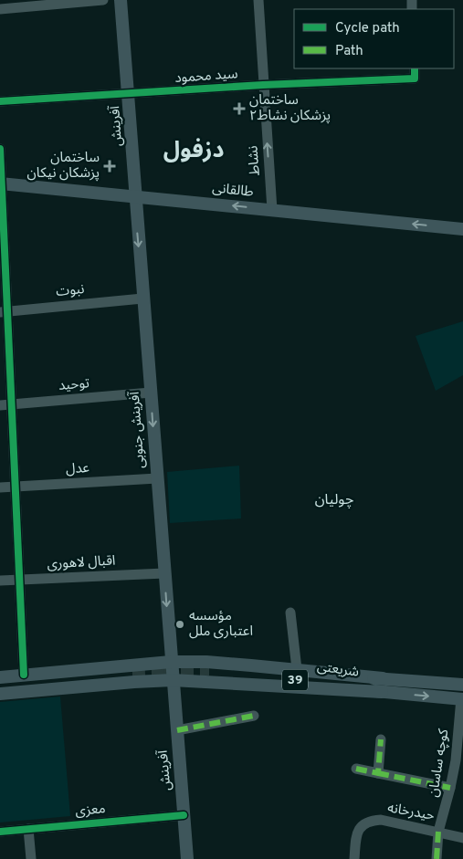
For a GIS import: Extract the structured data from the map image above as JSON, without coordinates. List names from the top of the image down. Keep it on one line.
{"streets":{"main road":["آفرینش","طالقانی","آفرینش جنوبی","شریعتی","39"],"street":["سید محمود","نشاط","نبوت","توحید","عدل","اقبال لاهوری","کوچه ساسان","معزی","حیدرخانه"]},"crossings":[["سید محمود","آفرینش"],["سید محمود","نشاط"],["آفرینش","طالقانی"],["آفرینش","آفرینش جنوبی"],["آفرینش","معزی"],["نشاط","طالقانی"],["طالقانی","آفرینش جنوبی"],["نبوت","آفرینش جنوبی"],["توحید","آفرینش جنوبی"],["آفرینش جنوبی","عدل"],["آفرینش جنوبی","اقبال لاهوری"],["کوچه ساسان","حیدرخانه"]],"one_way":["نشاط","طالقانی","آفرینش جنوبی"],"districts":["دزفول","چولیان"],"places":{"health":["ساختمان پزشکان نشاط۲","ساختمان پزشکان نیکان"],"other":["مؤسسه اعتباری ملل"]},"legend":["Cycle path","Path"]}
